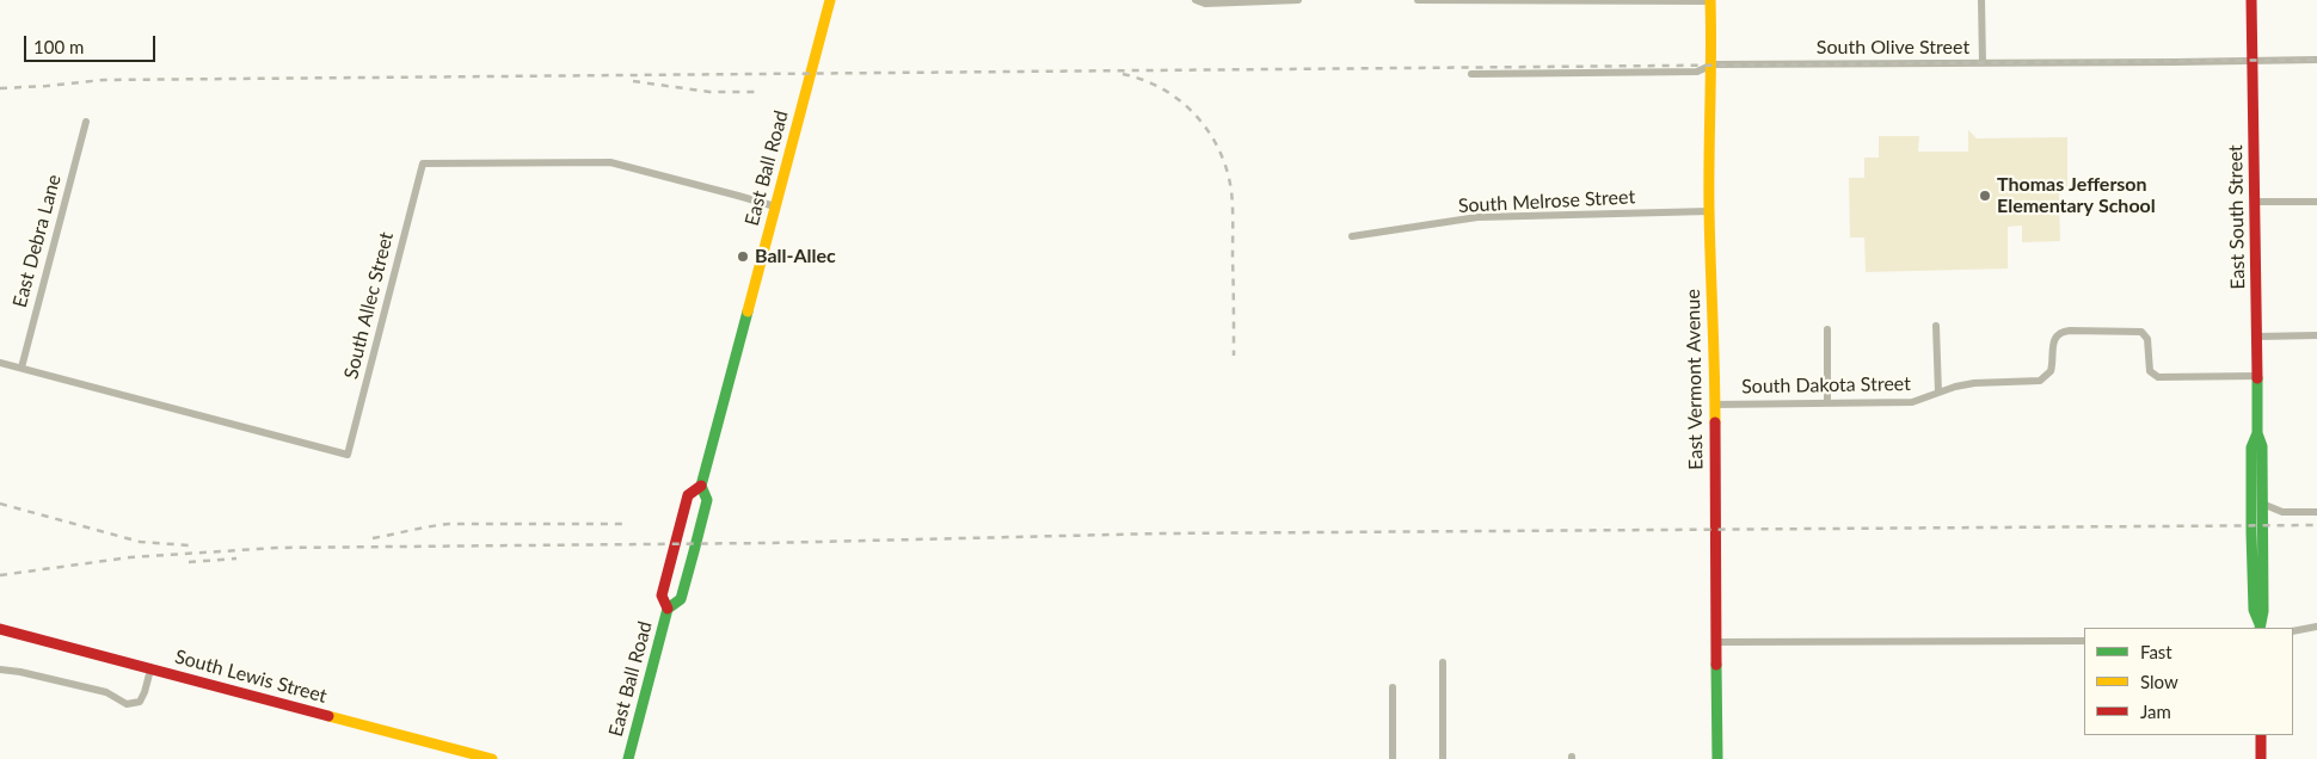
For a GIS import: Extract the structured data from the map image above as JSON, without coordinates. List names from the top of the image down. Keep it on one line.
{"streets":{"street":["South Olive Street","East Ball Road","South Melrose Street","East South Street","East Debra Lane","South Allec Street","East Vermont Avenue","South Dakota Street","South Lewis Street"]},"crossings":[["South Olive Street","East South Street"],["South Olive Street","East Vermont Avenue"],["East Ball Road","South Allec Street"],["South Melrose Street","East Vermont Avenue"],["East South Street","South Dakota Street"],["East Debra Lane","South Allec Street"],["East Vermont Avenue","South Dakota Street"]],"places":["Thomas Jefferson Elementary School","Ball-Allec"],"legend":["Fast","Slow","Jam"],"scale_bar":"100 m"}
